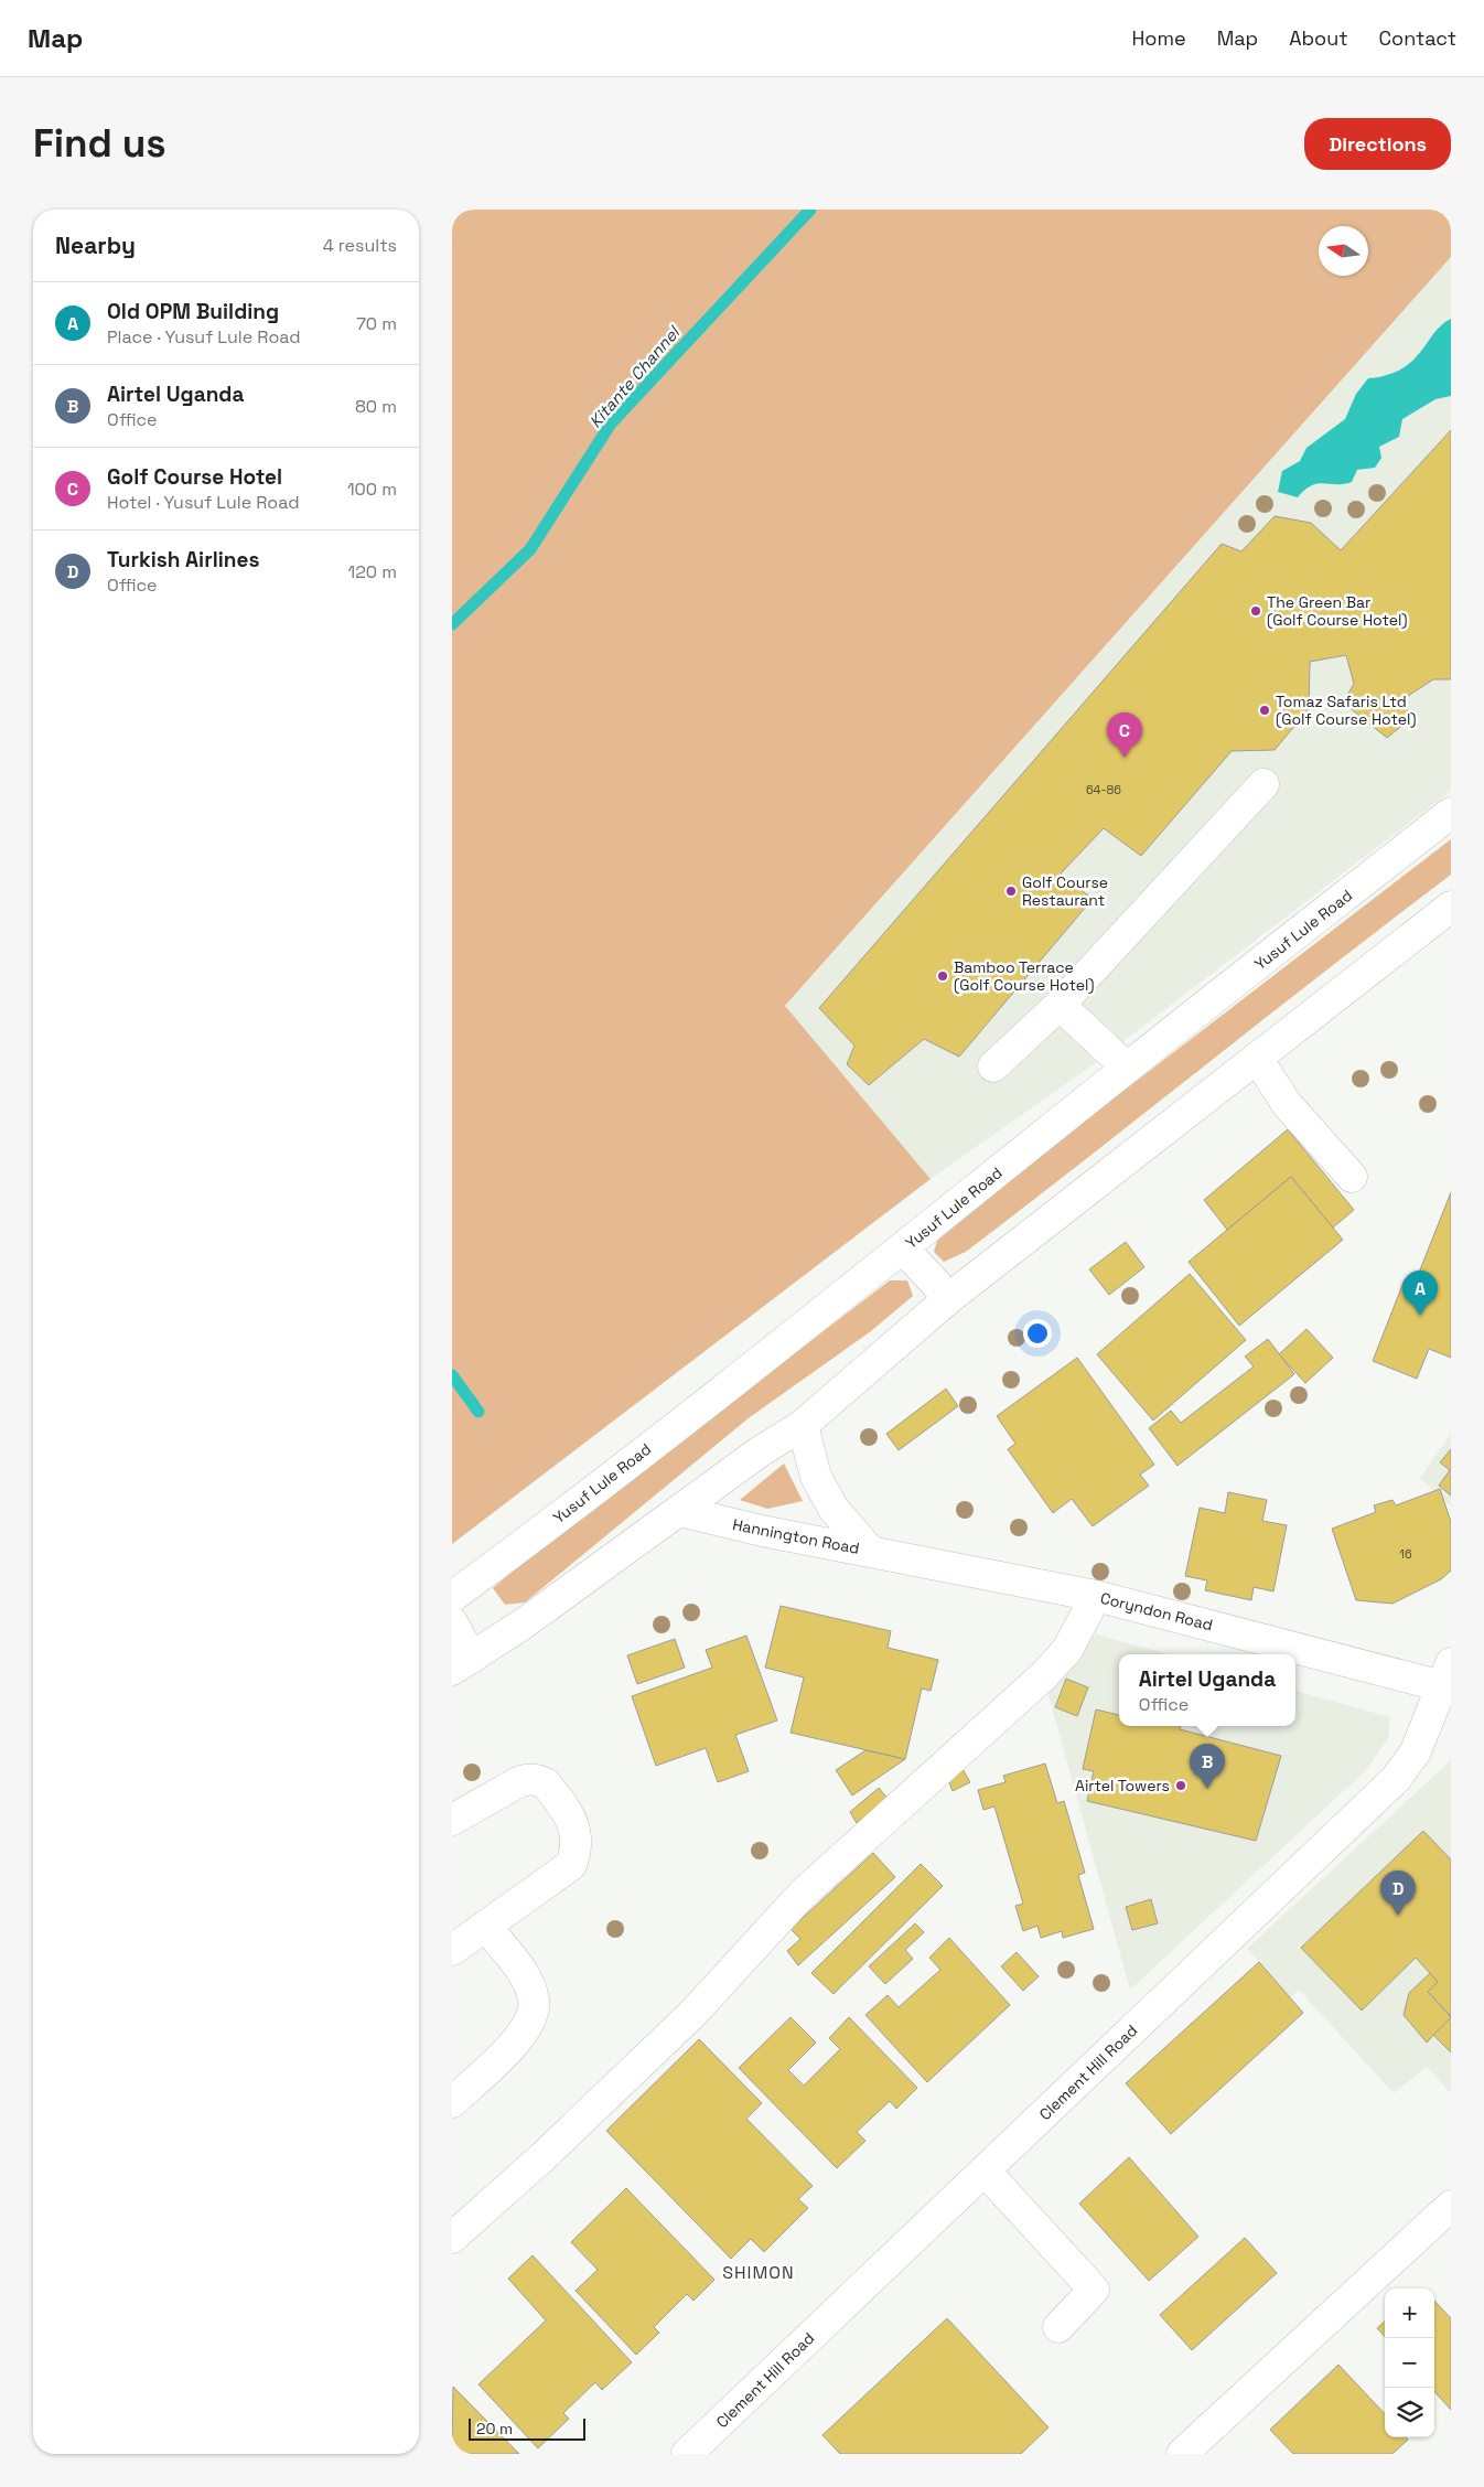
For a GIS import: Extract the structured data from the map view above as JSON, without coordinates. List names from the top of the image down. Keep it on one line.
{"streets":{"street":["Yusuf Lule Road","Hannington Road","Coryndon Road","Clement Hill Road"]},"crossings":[["Hannington Road","Coryndon Road"],["Coryndon Road","Clement Hill Road"]],"districts":["SHIMON"],"water":["Kitante Channel"],"places":["The Green Bar (Golf Course Hotel)","Tomaz Safaris Ltd (Golf Course Hotel)","Golf Course Restaurant","Bamboo Terrace (Golf Course Hotel)","Airtel Towers"],"house_numbers":["64-86","16"],"scale_bar":"20 m","north":"left","page":{"header":"Map","nav":["Home","Map","About","Contact"],"buttons":"Directions","title":"Find us","heading":["Nearby","4 results"],"list":[{"mark":"A","name":"Old OPM Building","note":"Place · Yusuf Lule Road","value":"70 m"},{"mark":"B","name":"Airtel Uganda","note":"Office","value":"80 m"},{"mark":"C","name":"Golf Course Hotel","note":"Hotel · Yusuf Lule Road","value":"100 m"},{"mark":"D","name":"Turkish Airlines","note":"Office","value":"120 m"}],"pins":["C","A","B","D"],"popup":["Airtel Uganda","Office"],"map_buttons":["+","−"],"scale":"20 m"}}
